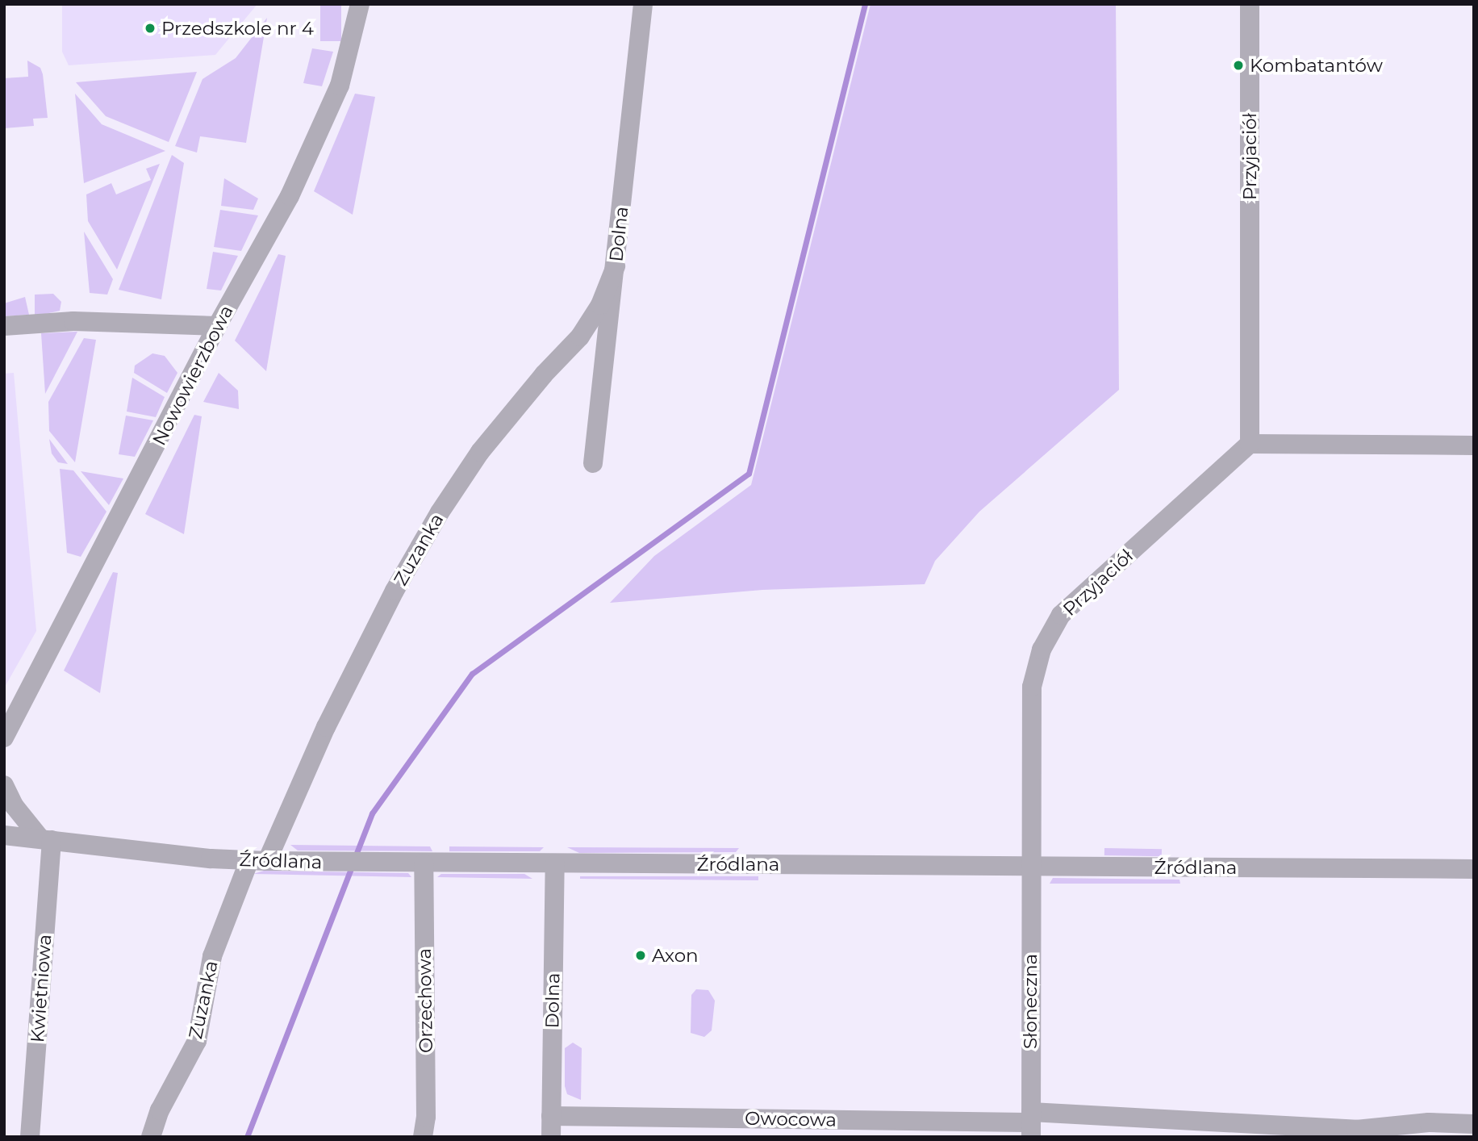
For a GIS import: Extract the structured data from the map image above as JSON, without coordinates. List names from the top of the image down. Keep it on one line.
{"streets":{"street":["Przyjaciół","Dolna","Nowowierzbowa","Zuzanka","Źródlana","Kwietniowa","Orzechowa","Słoneczna","Owocowa"]},"crossings":[["Przyjaciół","Źródlana"],["Przyjaciół","Słoneczna"],["Dolna","Zuzanka"],["Dolna","Źródlana"],["Dolna","Owocowa"],["Zuzanka","Źródlana"],["Źródlana","Kwietniowa"],["Źródlana","Orzechowa"],["Źródlana","Słoneczna"],["Słoneczna","Owocowa"]],"places":["Przedszkole nr 4","Kombatantów","Axon"]}
